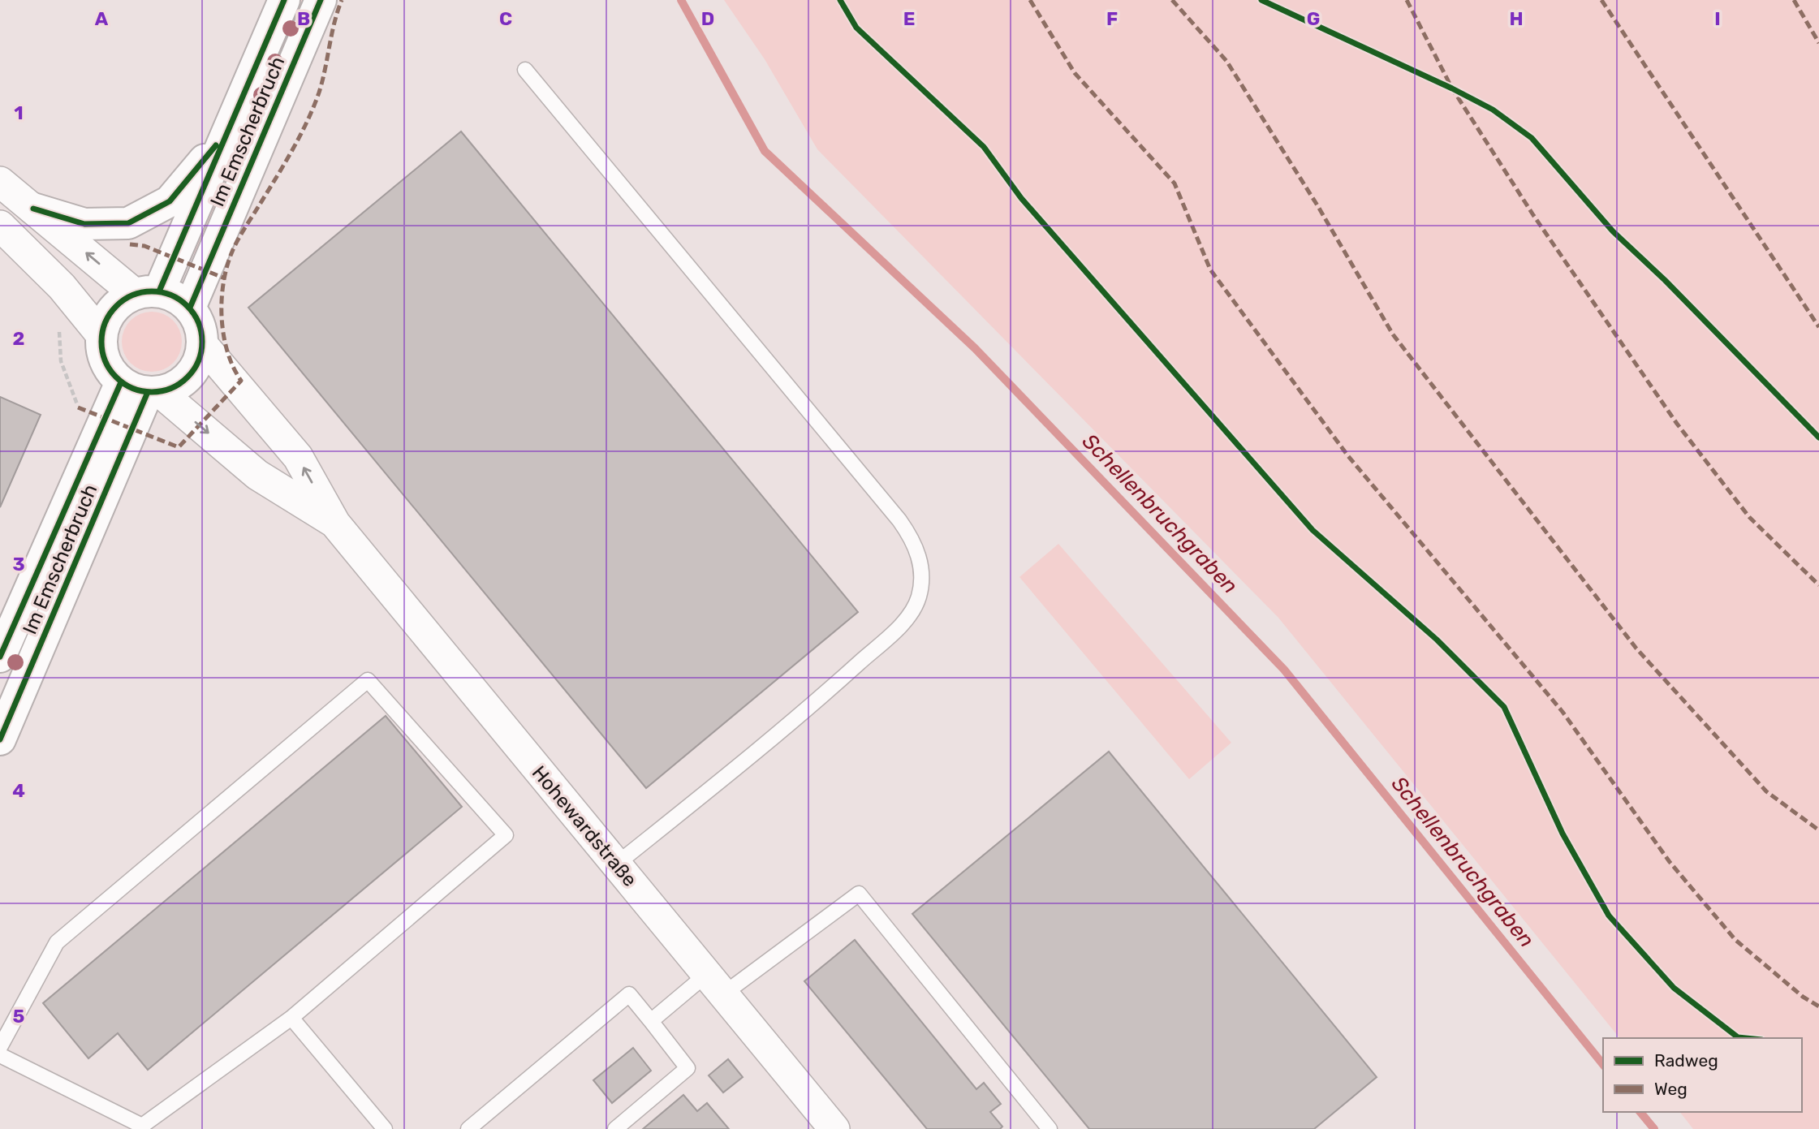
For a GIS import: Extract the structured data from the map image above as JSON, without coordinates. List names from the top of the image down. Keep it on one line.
{"streets":{"main road":["Im Emscherbruch"],"street":["Hohewardstraße"]},"crossings":[["Im Emscherbruch","Hohewardstraße"]],"water":["Schellenbruchgraben"],"legend":["Radweg","Weg"],"grid":{"columns":["A","B","C","D","E","F","G","H","I"],"rows":["1","2","3","4","5"]}}
